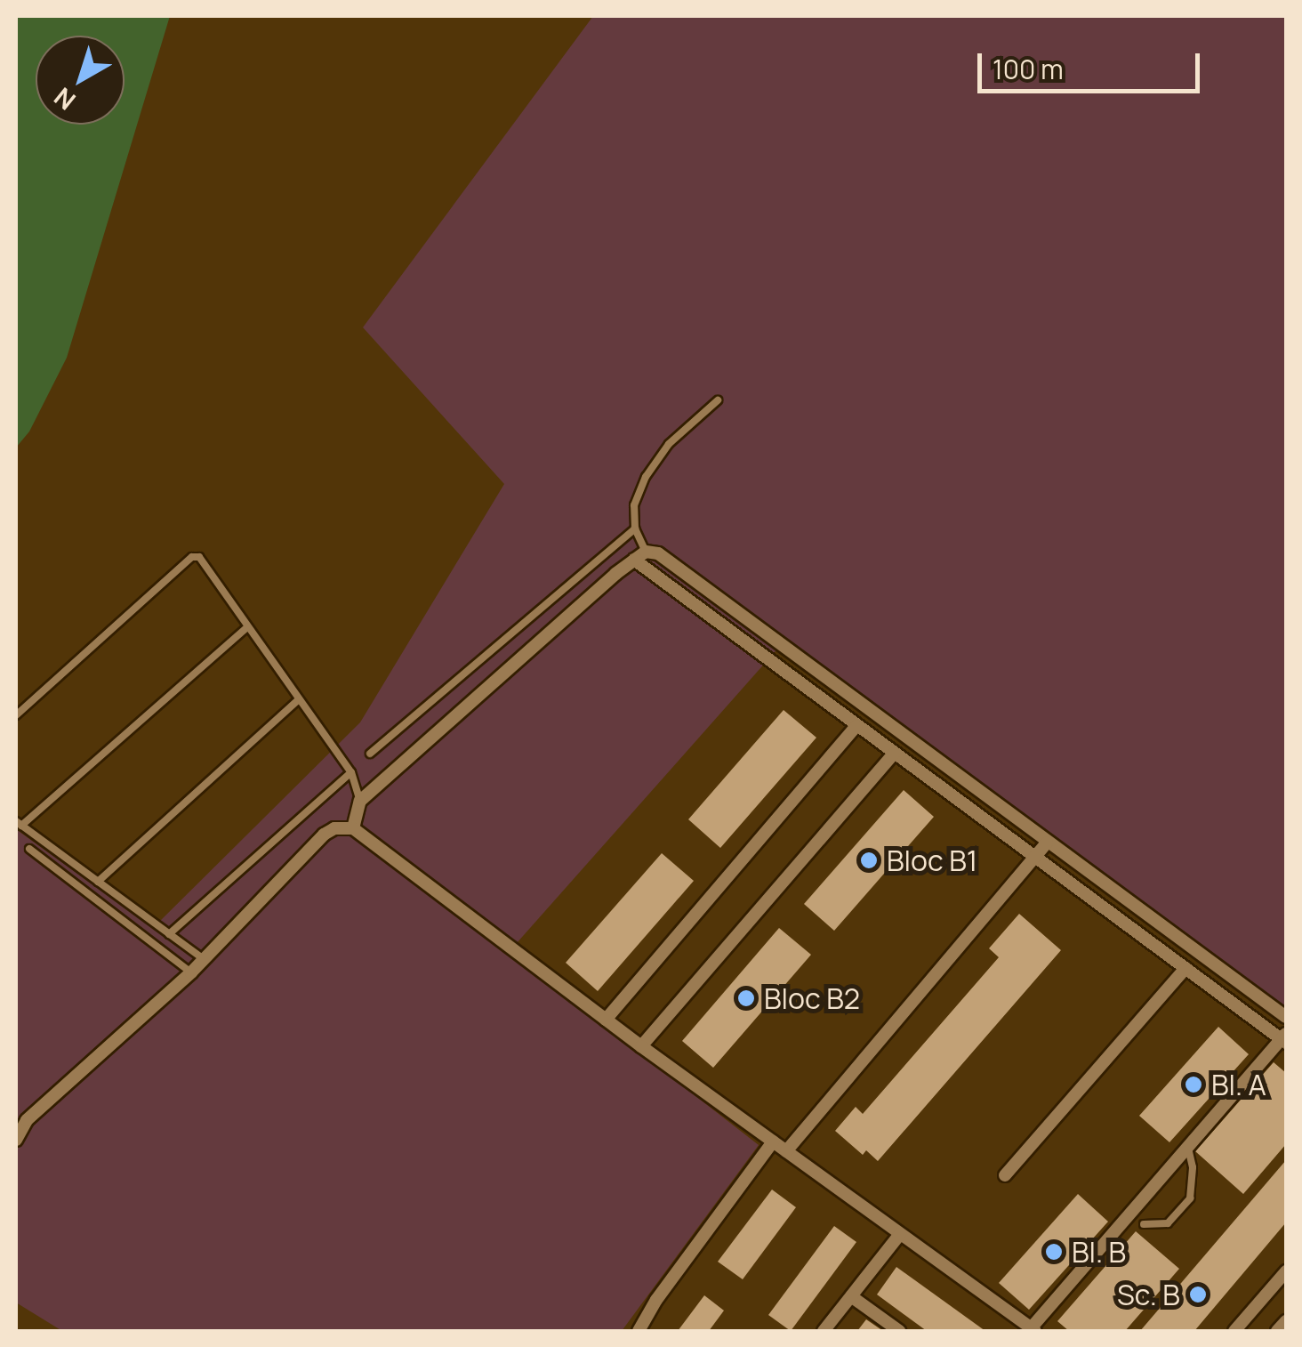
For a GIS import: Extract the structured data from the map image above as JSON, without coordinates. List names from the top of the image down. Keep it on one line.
{"places":["Bloc B1","Bloc B2","Bl. A","Bl. B","Sc. B"],"scale_bar":"100 m","north":"bottom left"}
